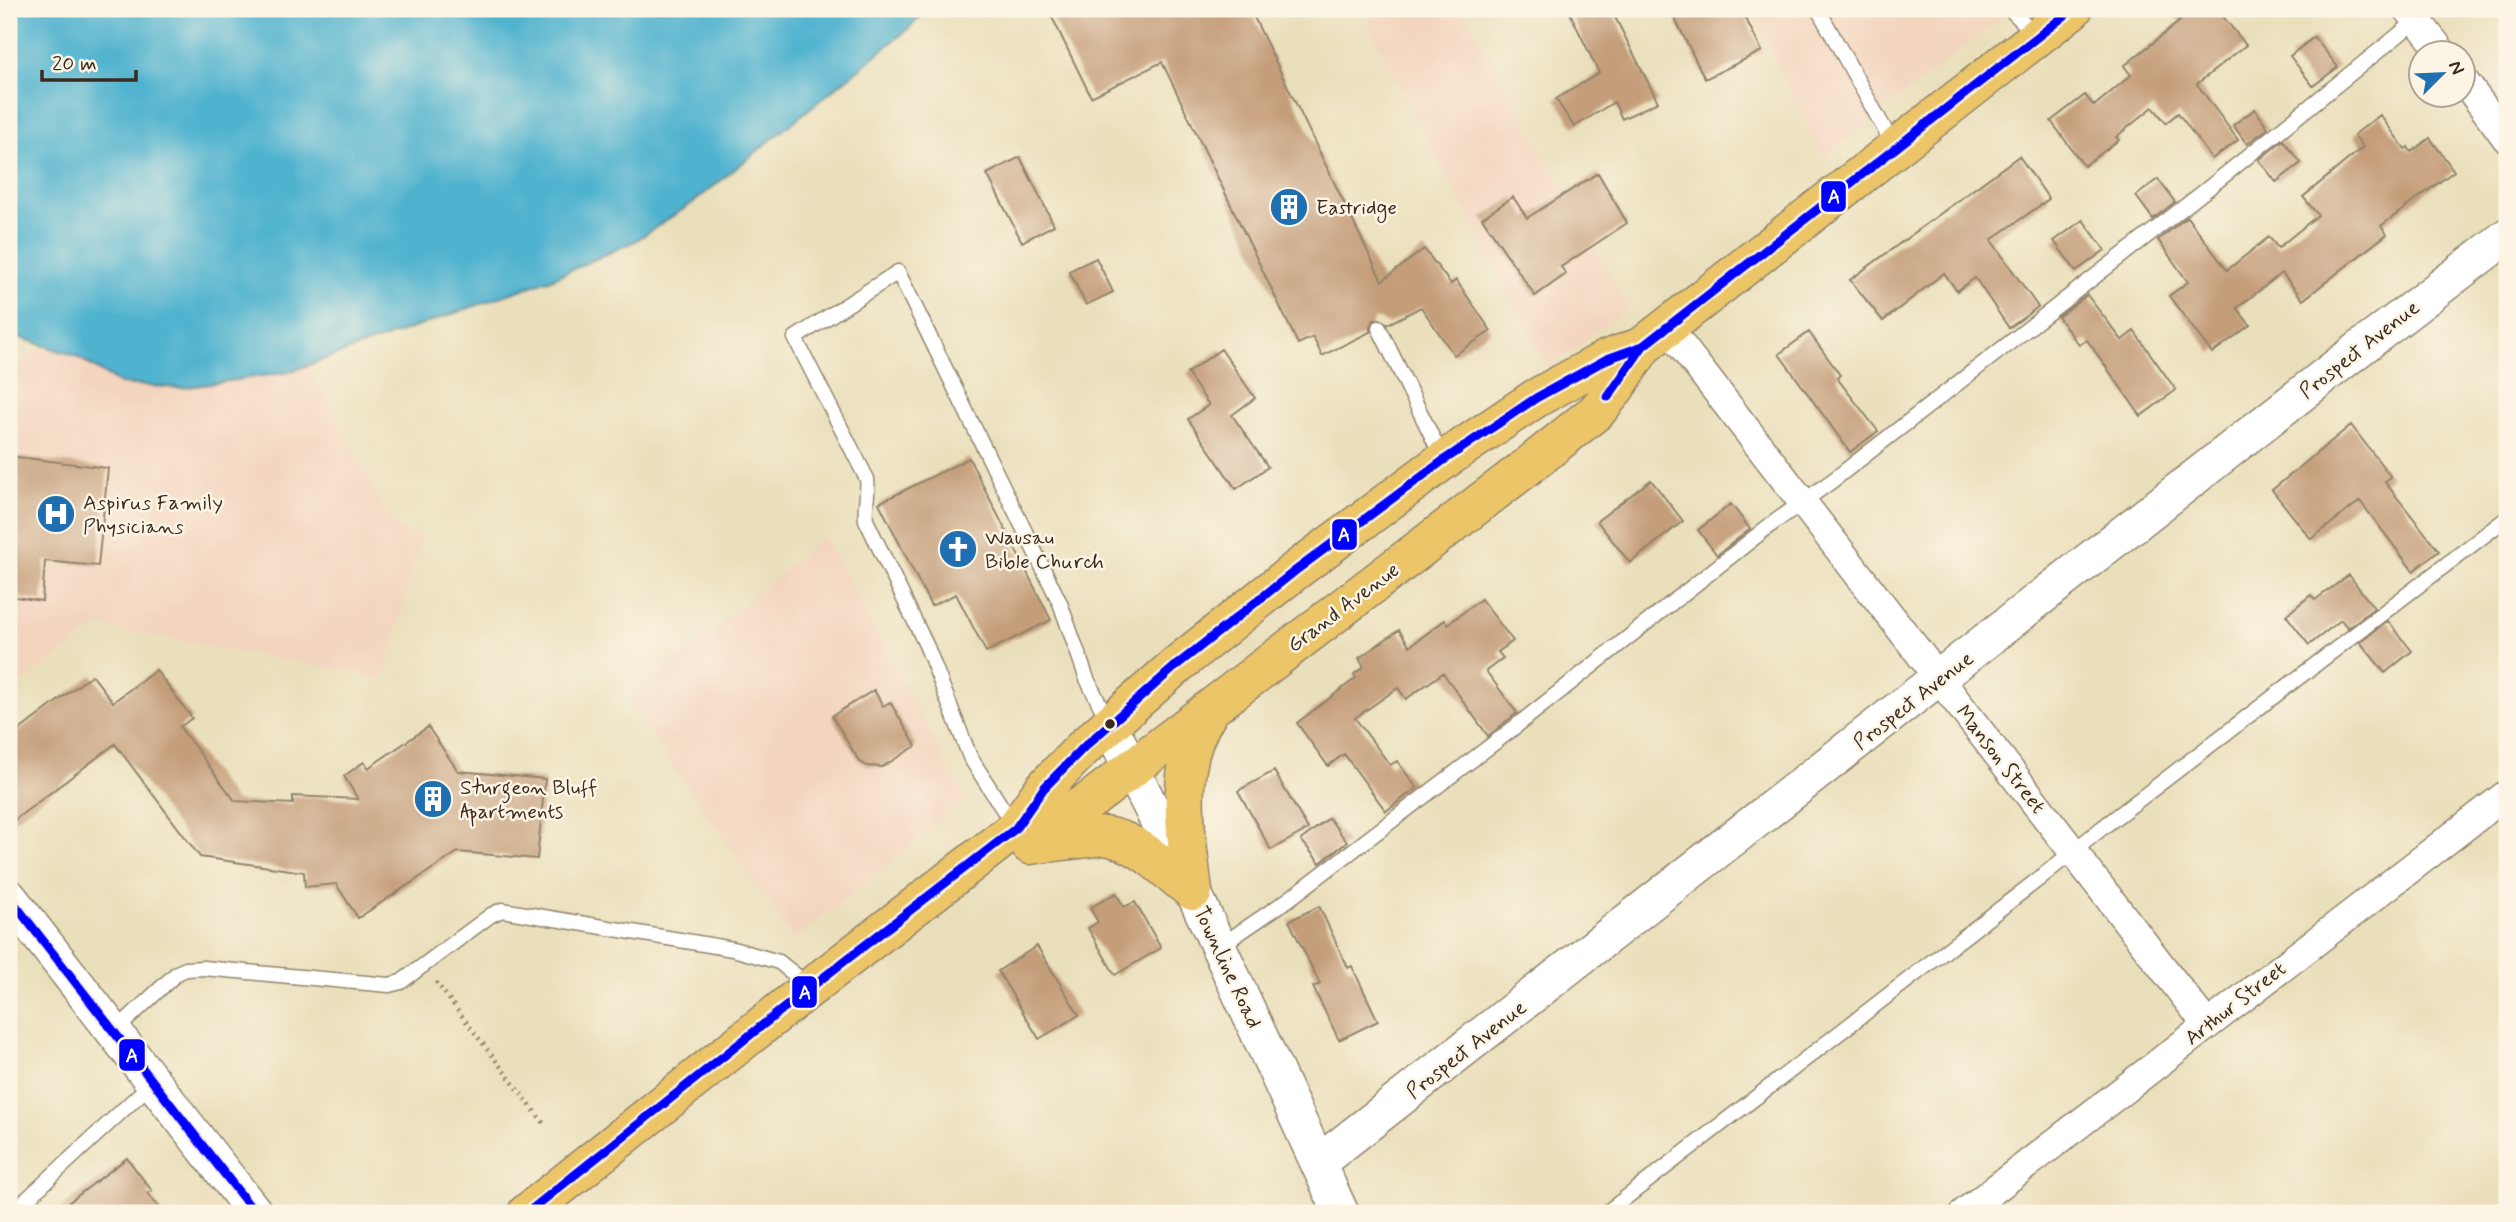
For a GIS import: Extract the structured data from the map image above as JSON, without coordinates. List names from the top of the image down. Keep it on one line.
{"streets":{"main road":["Grand Avenue"],"street":["Prospect Avenue","Manson Street","Townline Road","Arthur Street"]},"crossings":[["Prospect Avenue","Manson Street"],["Prospect Avenue","Townline Road"],["Grand Avenue","Manson Street"],["Grand Avenue","Townline Road"],["Manson Street","Arthur Street"]],"places":{"building":["Eastridge","Sturgeon Bluff Apartments"],"hospital":["Aspirus Family Physicians"],"church":["Wausau Bible Church"]},"lines":["transit line A"],"scale_bar":"20 m","north":"top right"}
